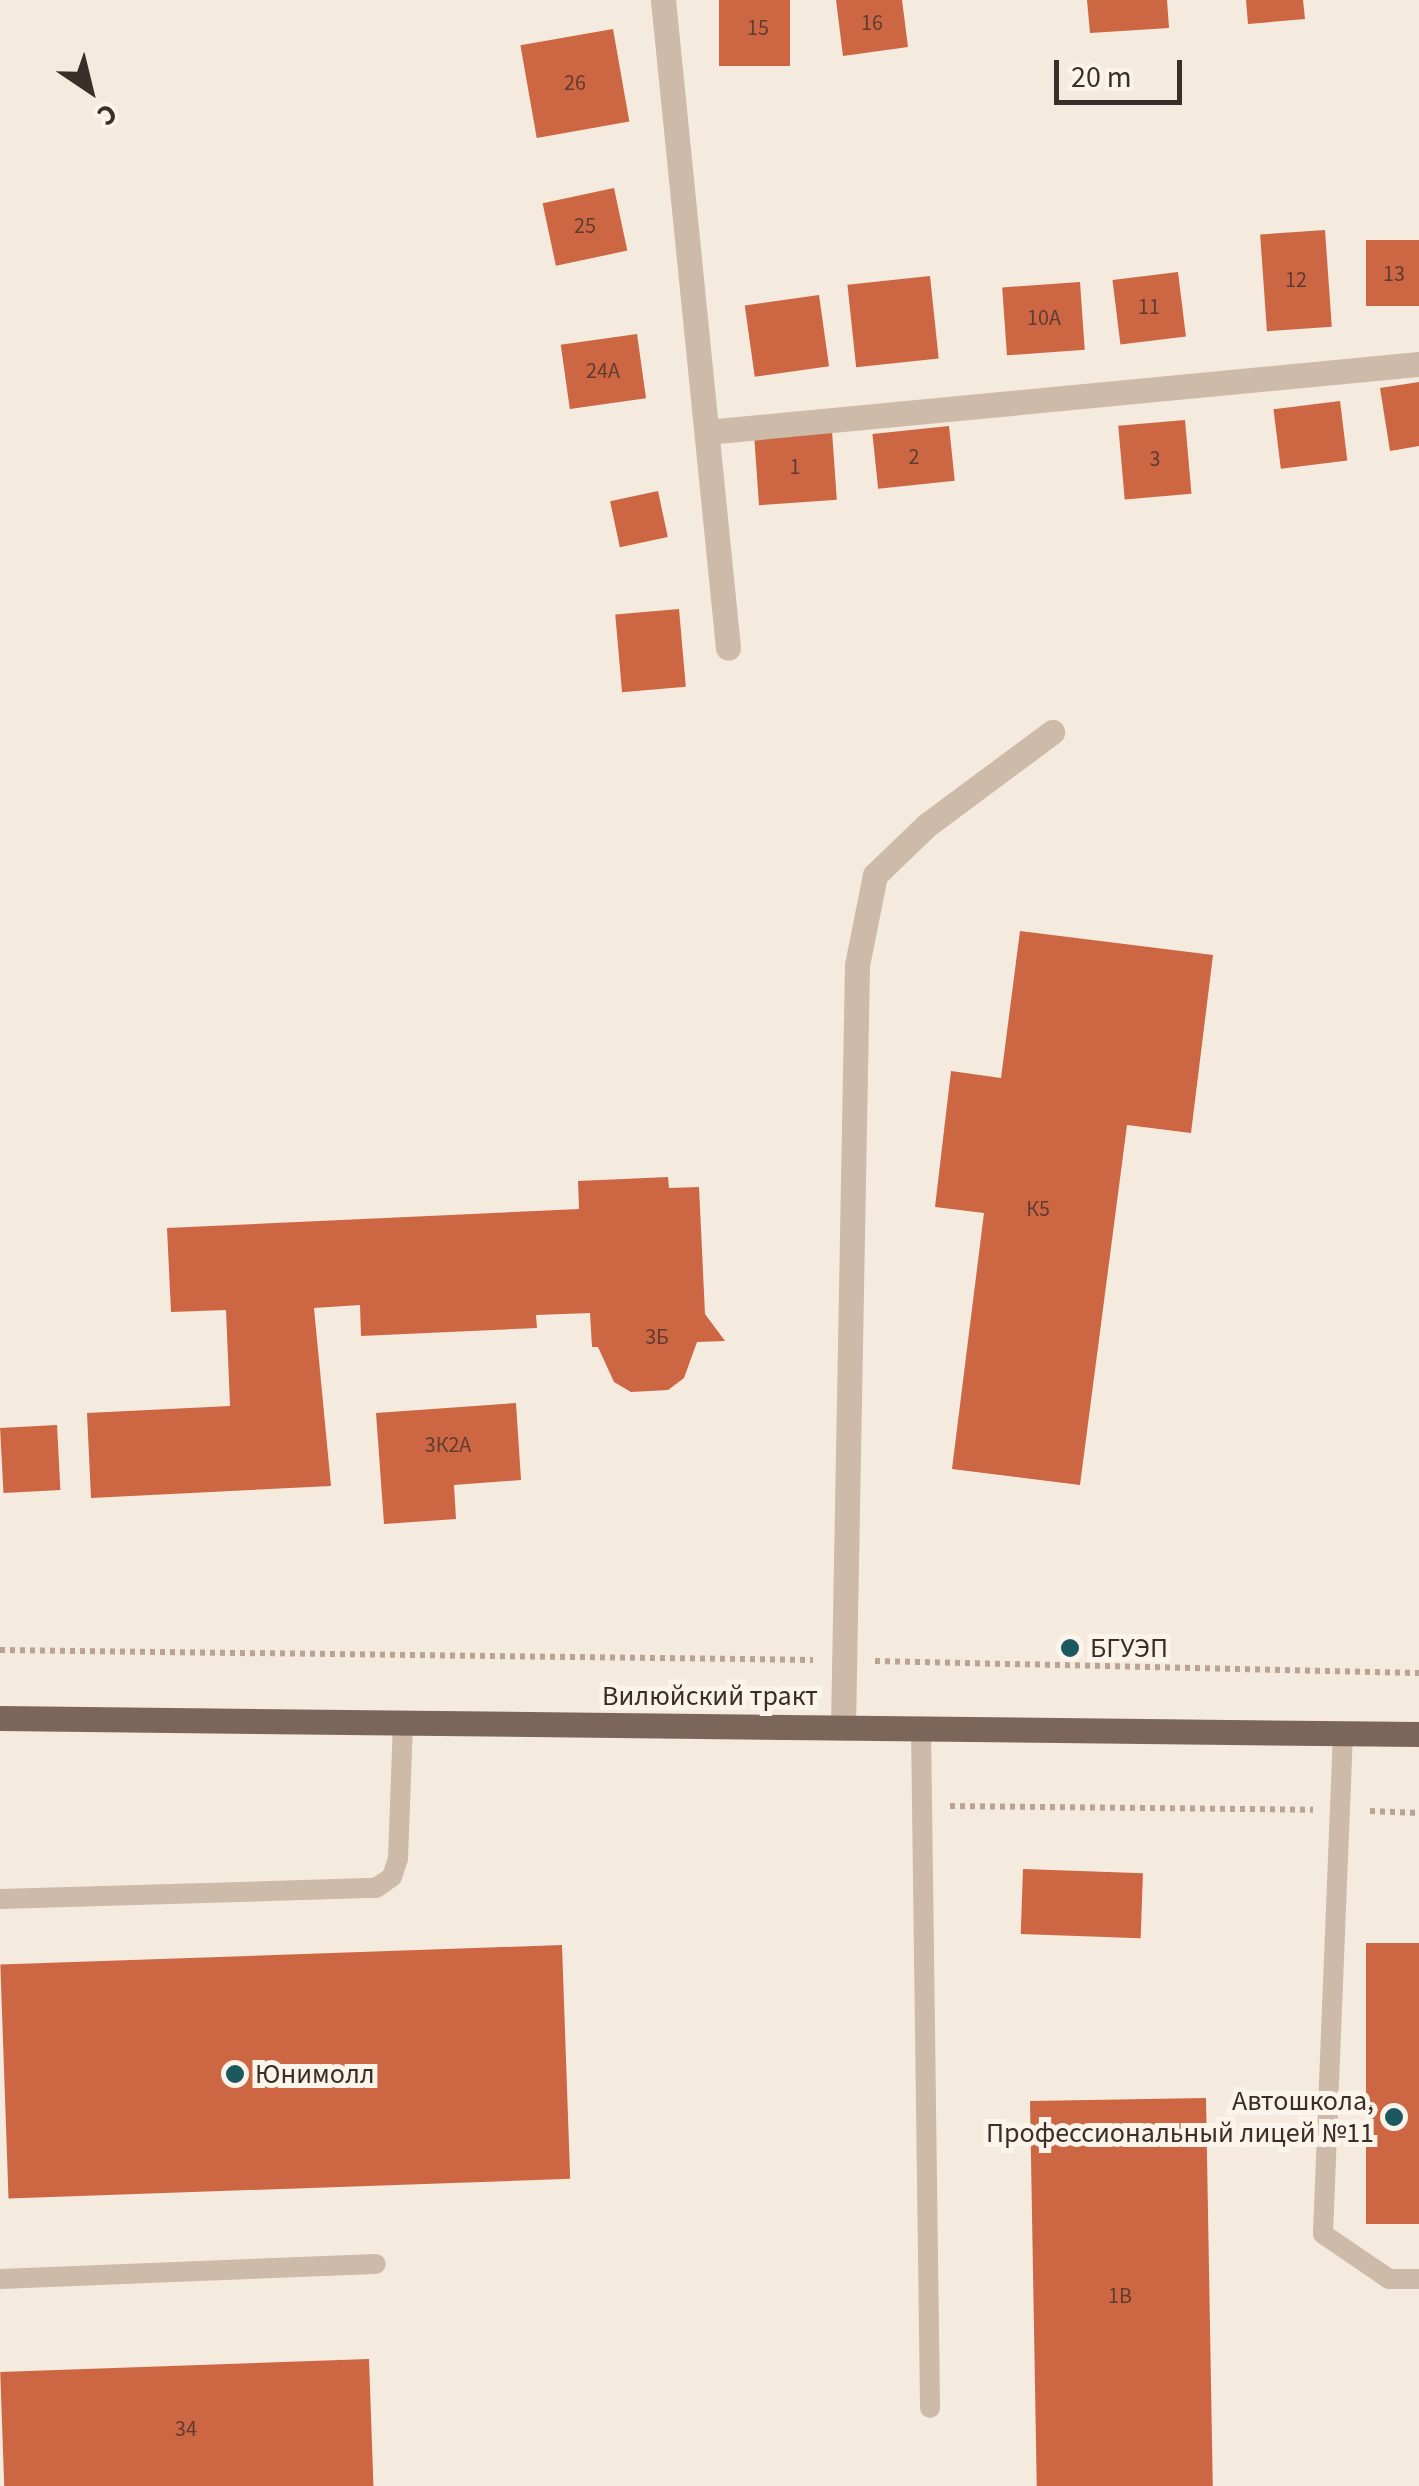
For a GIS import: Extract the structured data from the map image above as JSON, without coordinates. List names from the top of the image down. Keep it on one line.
{"streets":{"main road":["Вилюйский тракт"]},"places":["БГУЭП","Юнимолл","Автошкола, Профессиональный лицей №11"],"house_numbers":["16","15","26","25","13","12","11","10А","24А","2","3","1","К5","3Б","3К2А","1В","34"],"scale_bar":"20 m","north":"bottom right"}
